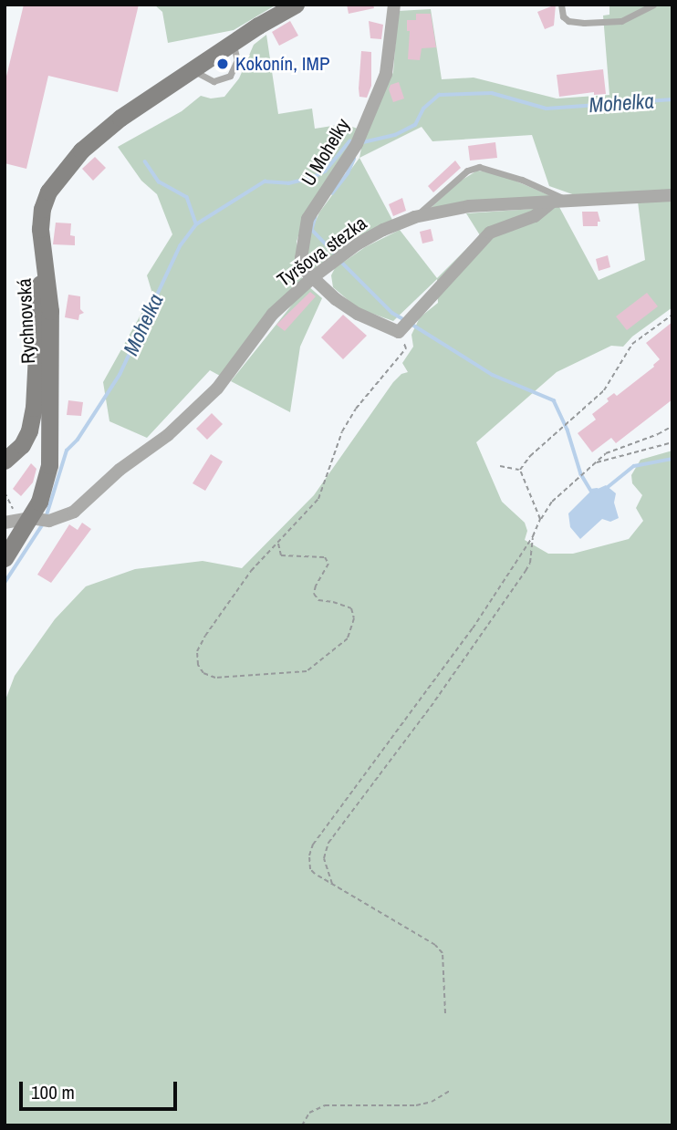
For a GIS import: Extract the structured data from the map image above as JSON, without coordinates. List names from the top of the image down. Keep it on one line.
{"streets":{"street":["U Mohelky","Tyršova stezka","Rychnovská"]},"crossings":[["U Mohelky","Tyršova stezka"],["Tyršova stezka","Rychnovská"]],"water":["Mohelka"],"places":["Kokonín, IMP"],"scale_bar":"100 m"}
